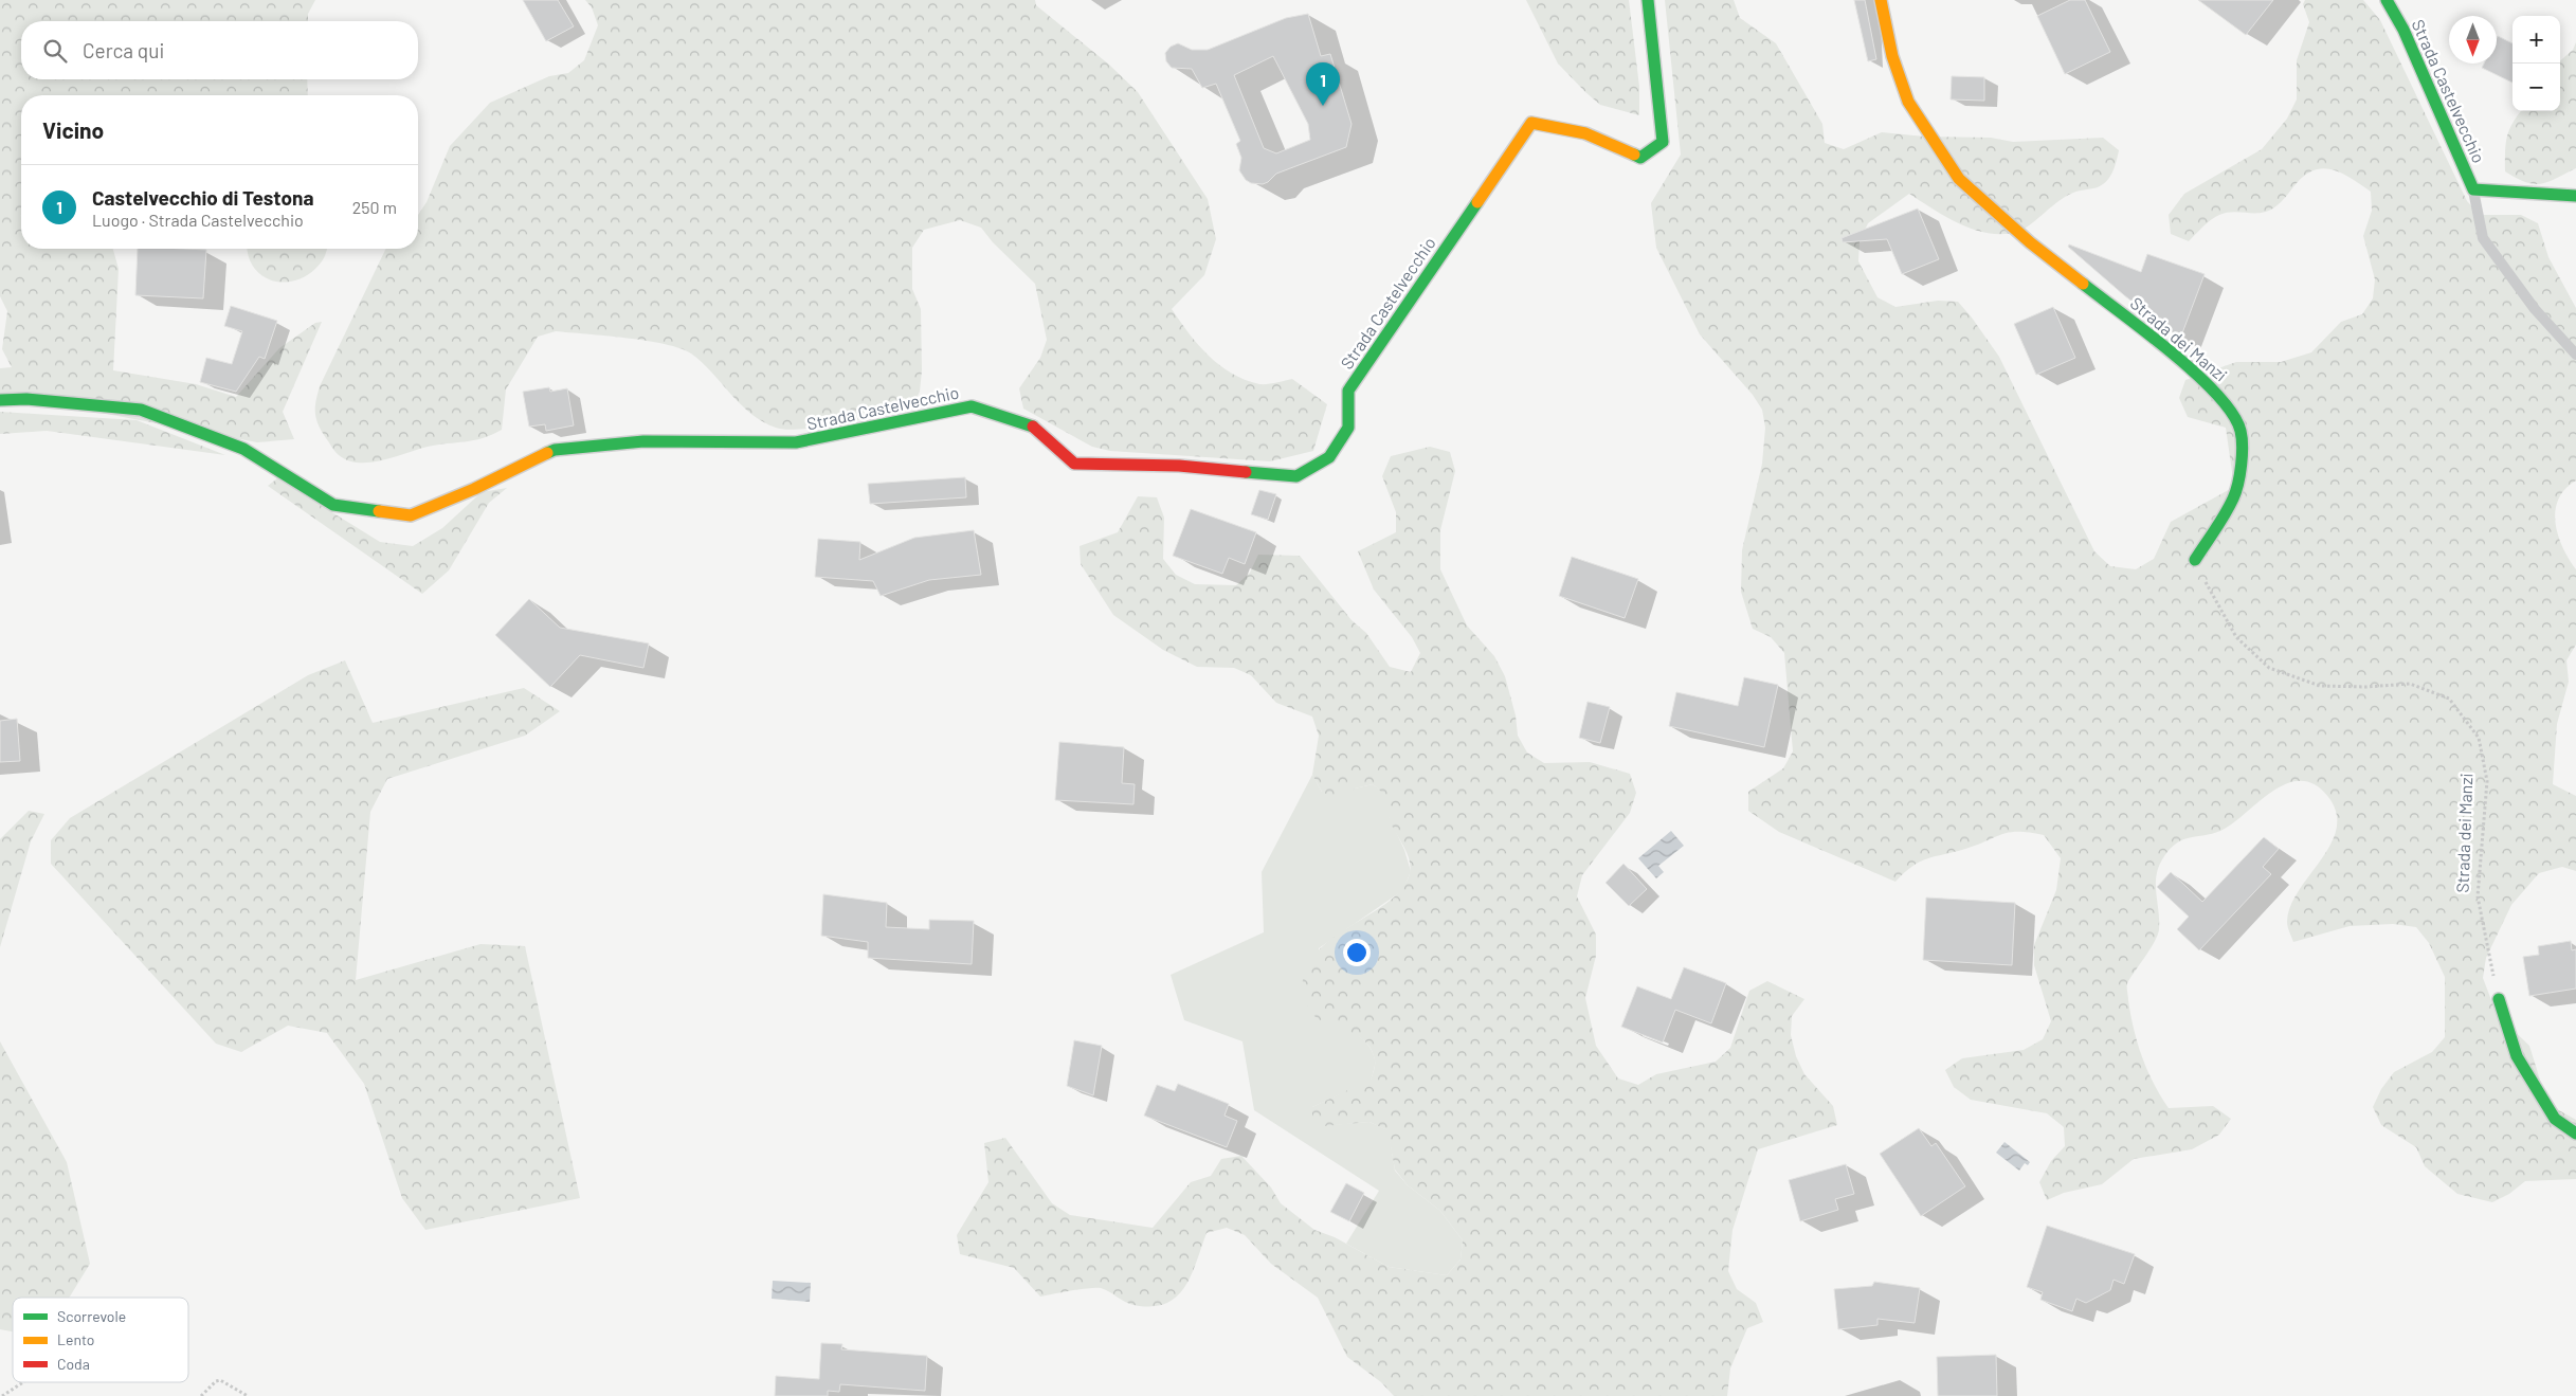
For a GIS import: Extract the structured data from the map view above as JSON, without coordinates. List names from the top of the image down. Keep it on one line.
{"streets":{"street":["Strada Castelvecchio","Strada dei Manzi"]},"legend":["Scorrevole","Lento","Coda"],"north":"bottom","page":{"map_buttons":["+","−"],"search":"Cerca qui","pins":"1","heading":"Vicino","list":[{"mark":"1","name":"Castelvecchio di Testona","note":"Luogo · Strada Castelvecchio","value":"250 m"}]}}
